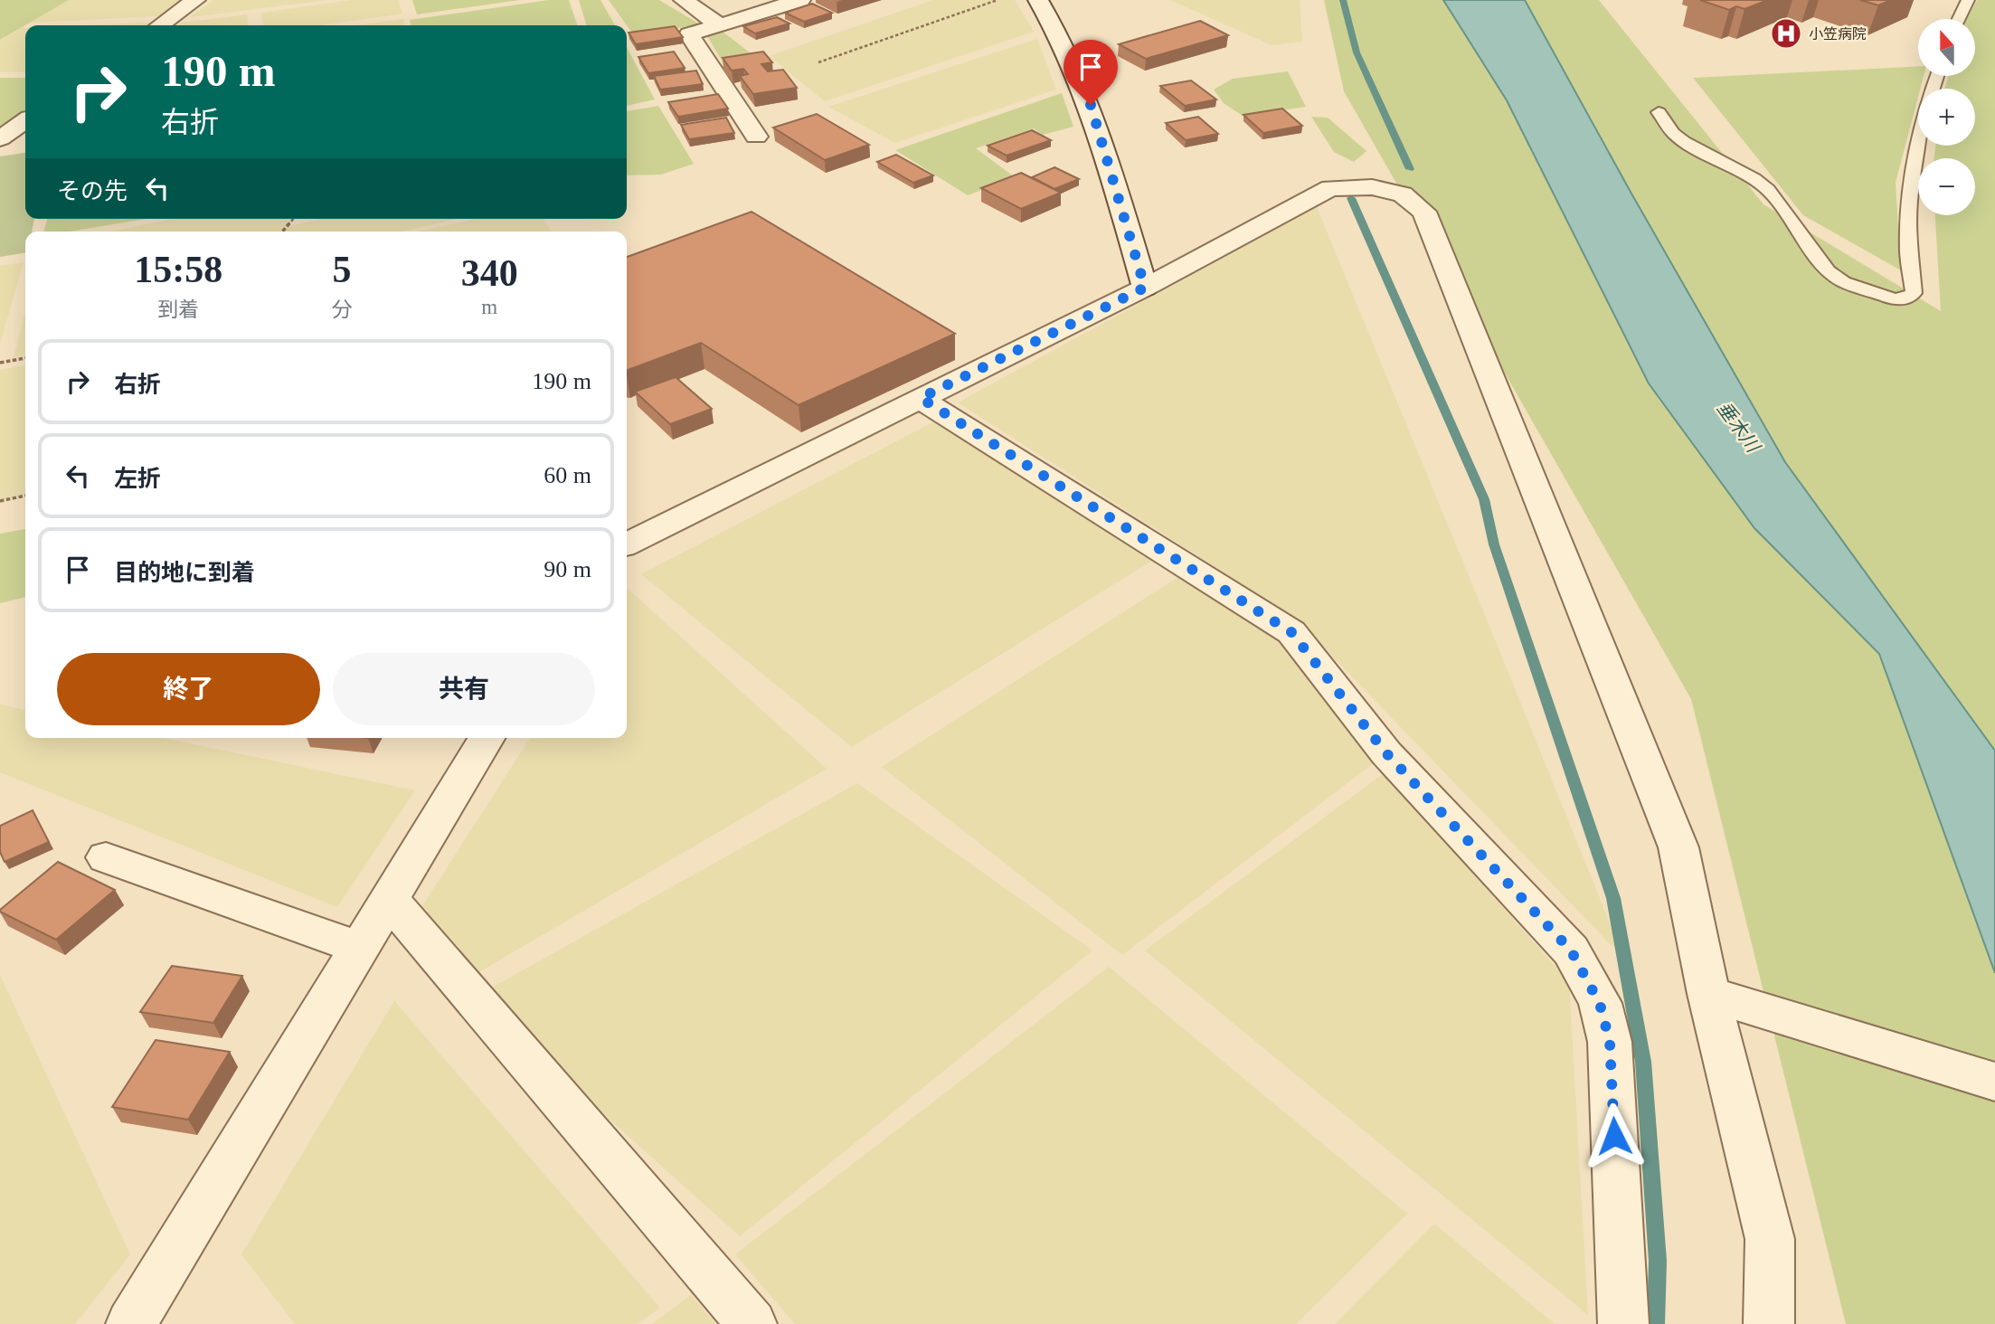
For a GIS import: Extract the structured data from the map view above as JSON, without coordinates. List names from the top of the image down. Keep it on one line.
{"water":["垂木川"],"places":{"hospital":["小笠病院"]},"north":"top","page":{"map_buttons":["+","−"],"turn":["190 m","右折"],"then":"その先","eta":["15:58","到着","5","分","340","m"],"list":[{"name":"右折","value":"190 m"},{"name":"左折","value":"60 m"},{"name":"目的地に到着","value":"90 m"}],"buttons":["終了","共有"]}}
